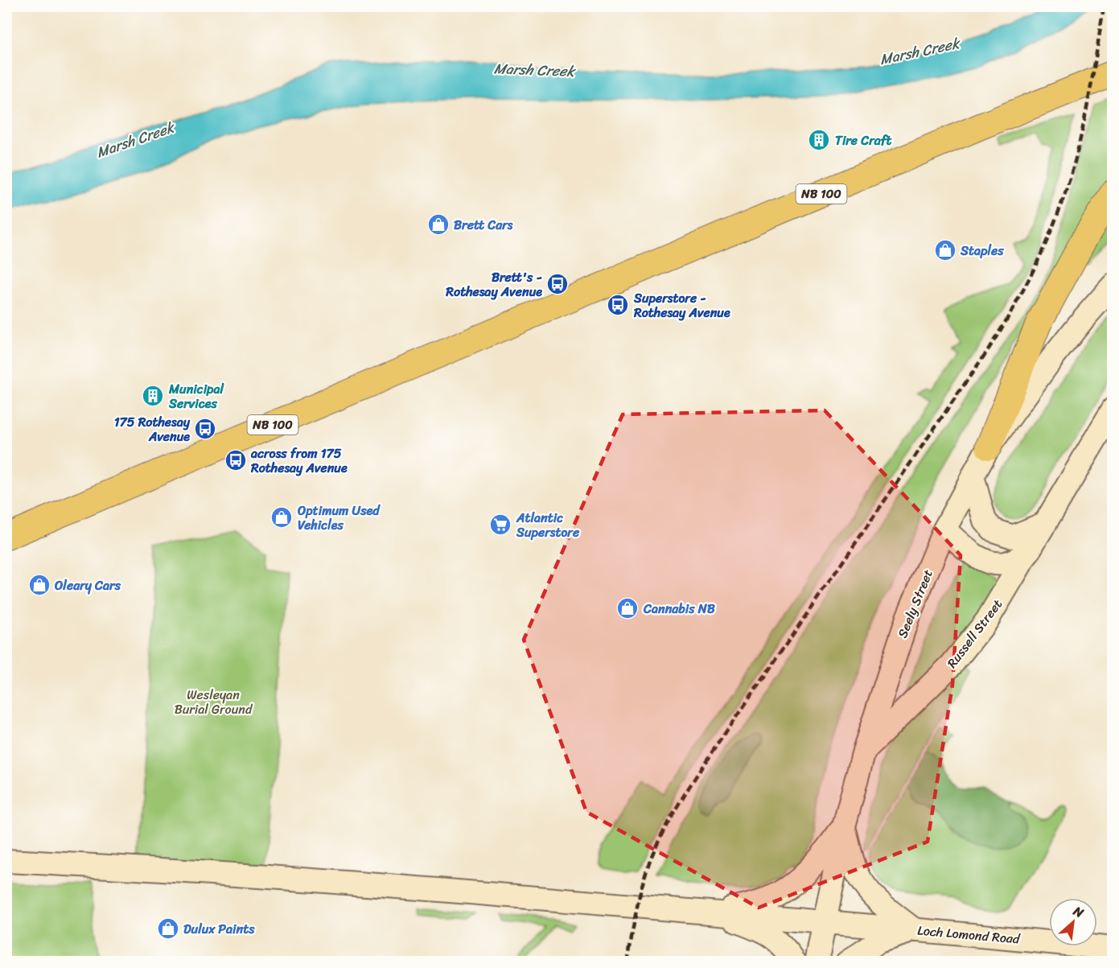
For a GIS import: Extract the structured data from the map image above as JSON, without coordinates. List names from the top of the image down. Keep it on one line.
{"streets":{"main road":["NB 100","Seely Street","Russell Street","Loch Lomond Road"]},"crossings":[["Seely Street","Russell Street"],["Seely Street","Loch Lomond Road"]],"water":["Marsh Creek"],"parks":["Wesleyan Burial Ground"],"places":{"building":["Tire Craft","Municipal Services"],"shop":["Brett Cars","Staples","Optimum Used Vehicles","Oleary Cars","Cannabis NB","Dulux Paints"],"bus stop":["Brett's - Rothesay Avenue","Superstore - Rothesay Avenue","175 Rothesay Avenue","across from 175 Rothesay Avenue"],"supermarket":["Atlantic Superstore"]},"north":"top right"}
